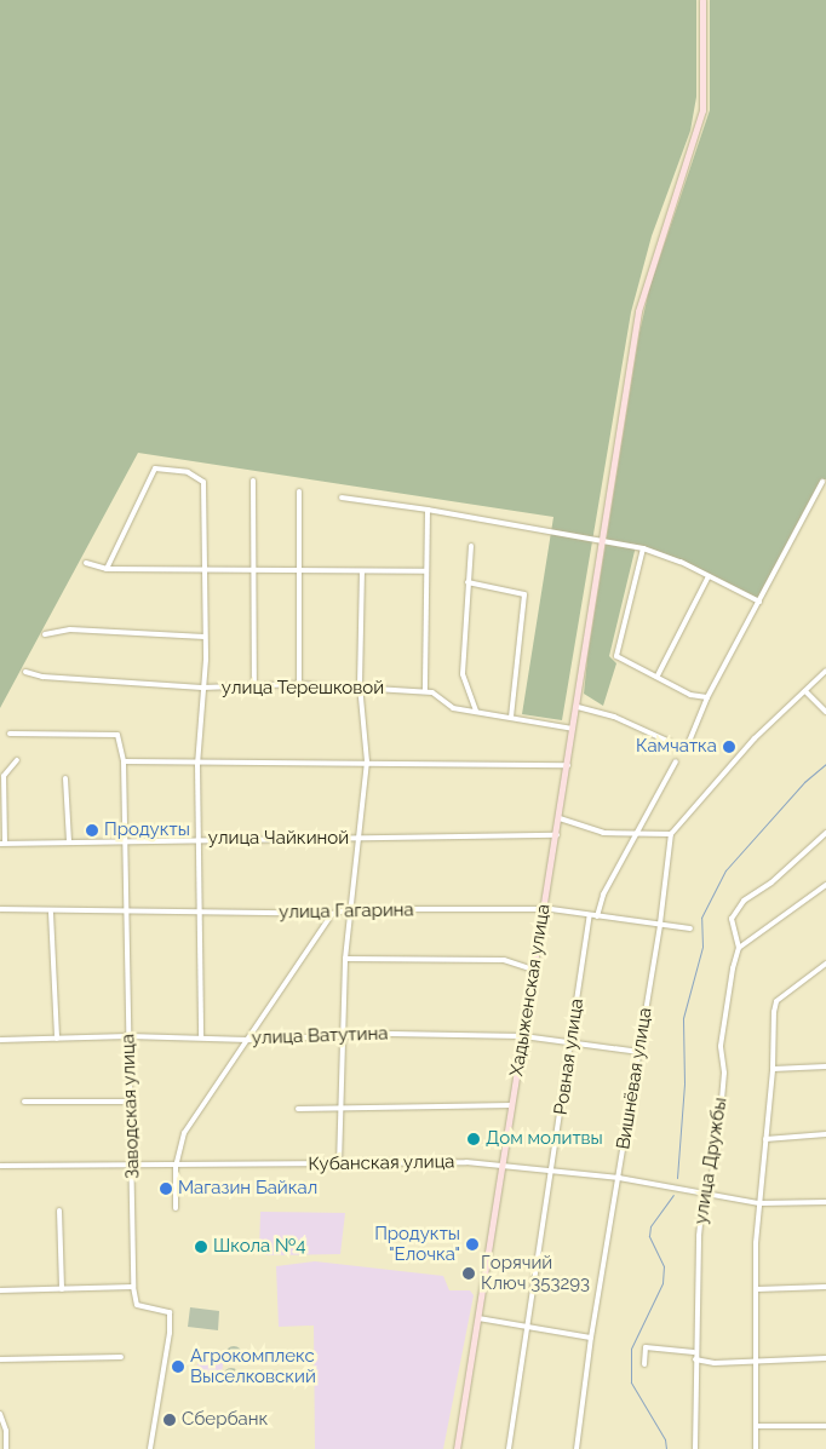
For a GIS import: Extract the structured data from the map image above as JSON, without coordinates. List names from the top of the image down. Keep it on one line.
{"streets":{"main road":["Хадыженская улица"],"street":["улица Терешковой","улица Чайкиной","улица Гагарина","улица Ватутина","Ровная улица","Вишнёвая улица","Заводская улица","улица Дружбы","Кубанская улица"]},"crossings":[["улица Терешковой","Хадыженская улица"],["улица Чайкиной","Хадыженская улица"],["улица Чайкиной","Заводская улица"],["улица Гагарина","Хадыженская улица"],["улица Гагарина","Ровная улица"],["улица Гагарина","Вишнёвая улица"],["улица Гагарина","Заводская улица"],["Хадыженская улица","улица Ватутина"],["Хадыженская улица","Кубанская улица"],["улица Ватутина","Ровная улица"],["улица Ватутина","Вишнёвая улица"],["улица Ватутина","Заводская улица"],["Ровная улица","Кубанская улица"],["Вишнёвая улица","Кубанская улица"],["Заводская улица","Кубанская улица"],["улица Дружбы","Кубанская улица"]],"places":["Камчатка","Продукты","Дом молитвы","Магазин Байкал","Продукты \"Елочка\"","Школа №4","Горячий Ключ 353293","Агрокомплекс Выселковский","Сбербанк"]}
